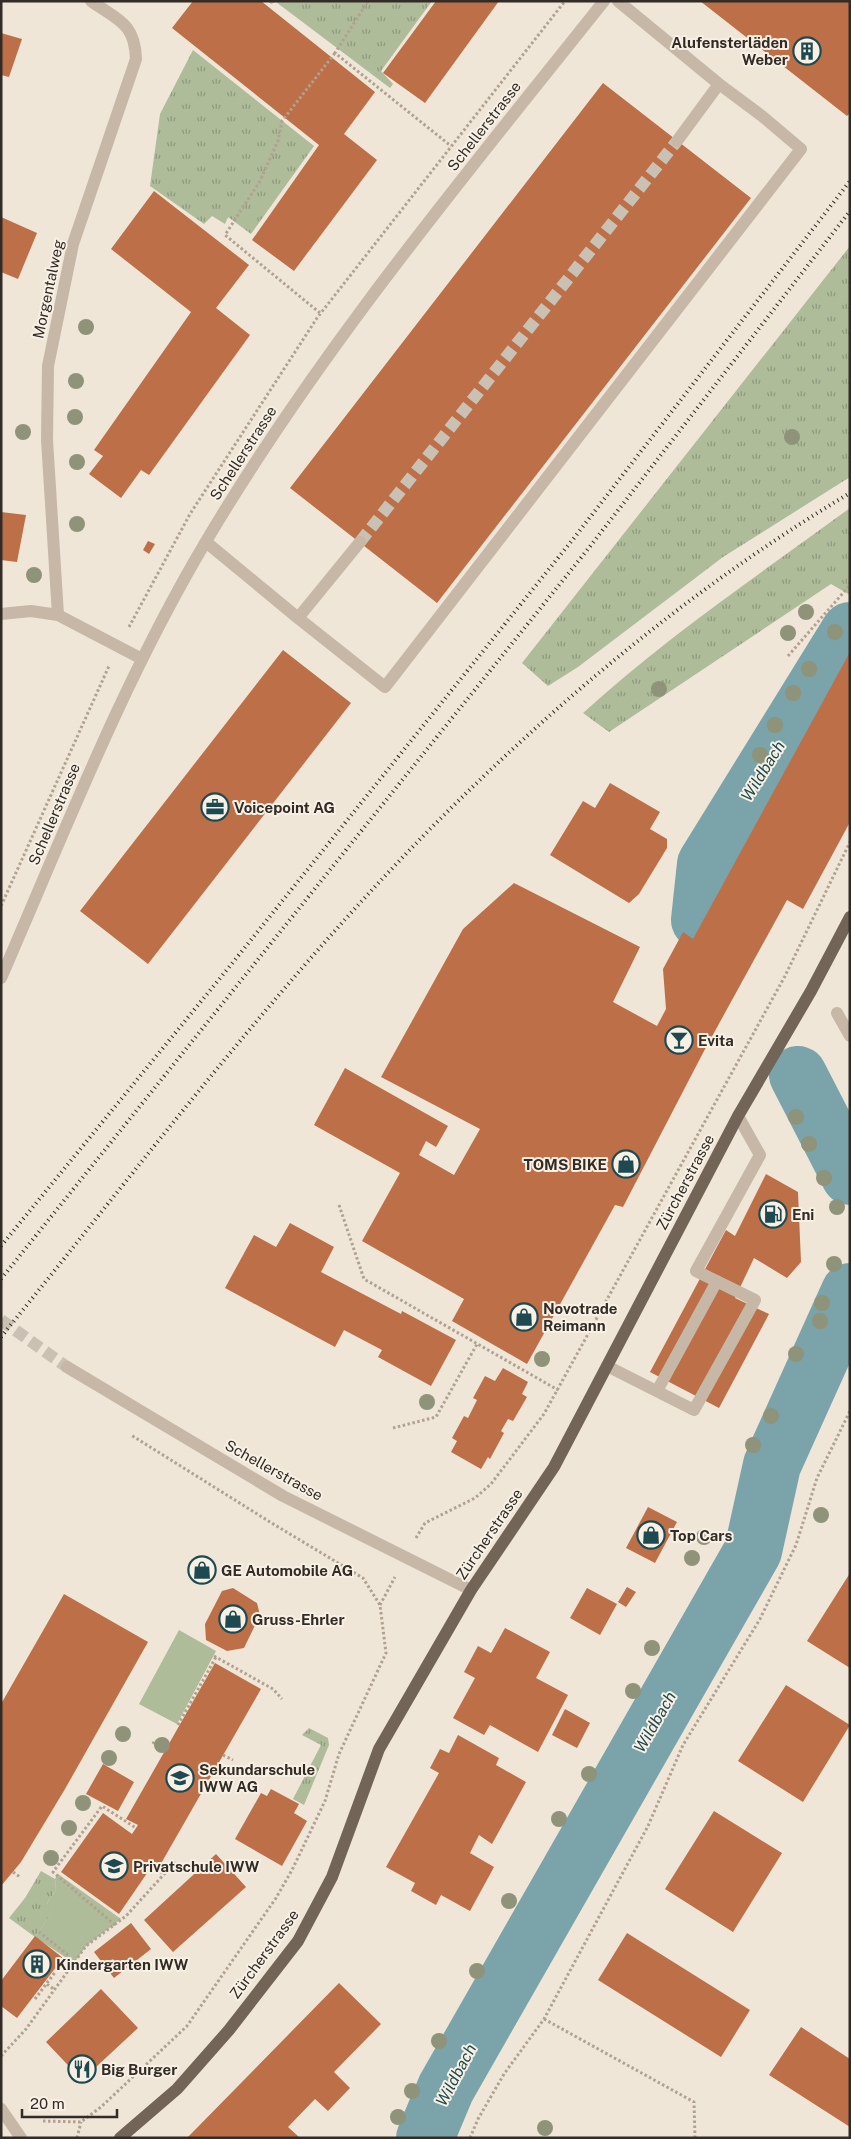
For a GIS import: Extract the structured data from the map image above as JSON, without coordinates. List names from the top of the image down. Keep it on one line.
{"streets":{"main road":["Zürcherstrasse"],"street":["Schellerstrasse","Morgentalweg"]},"crossings":[["Schellerstrasse","Zürcherstrasse"]],"water":["Wildbach"],"places":{"building":["Alufensterläden Weber","Kindergarten IWW"],"office":["Voicepoint AG"],"bar":["Evita"],"shop":["TOMS BIKE","Novotrade Reimann","Top Cars","GE Automobile AG","Gruss-Ehrler"],"fuel station":["Eni"],"school or university":["Sekundarschule IWW AG","Privatschule IWW"],"restaurant":["Big Burger"]},"scale_bar":"20 m"}
